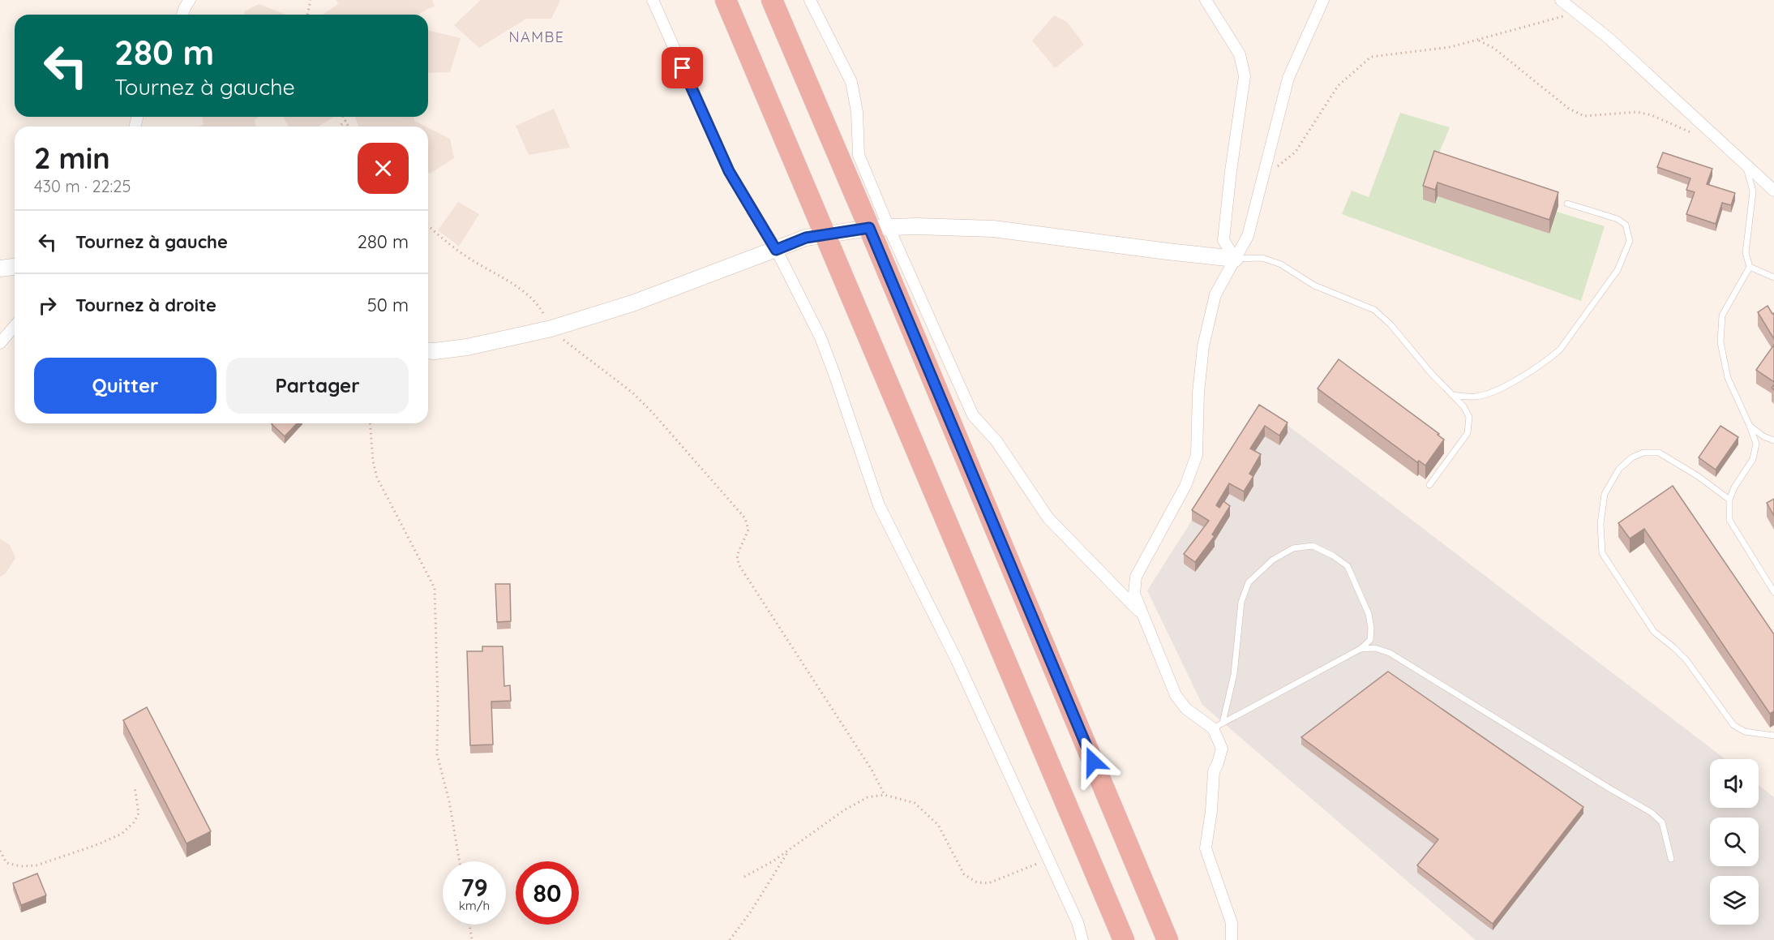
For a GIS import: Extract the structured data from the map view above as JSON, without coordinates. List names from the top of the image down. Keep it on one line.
{"districts":["NAMBE"],"page":{"turn":["280 m","Tournez à gauche"],"heading":["2 min","430 m · 22:25"],"list":[{"name":"Tournez à gauche","value":"280 m"},{"name":"Tournez à droite","value":"50 m"}],"buttons":["Quitter","Partager"],"speed":"79 km/h","limit":"80"}}
